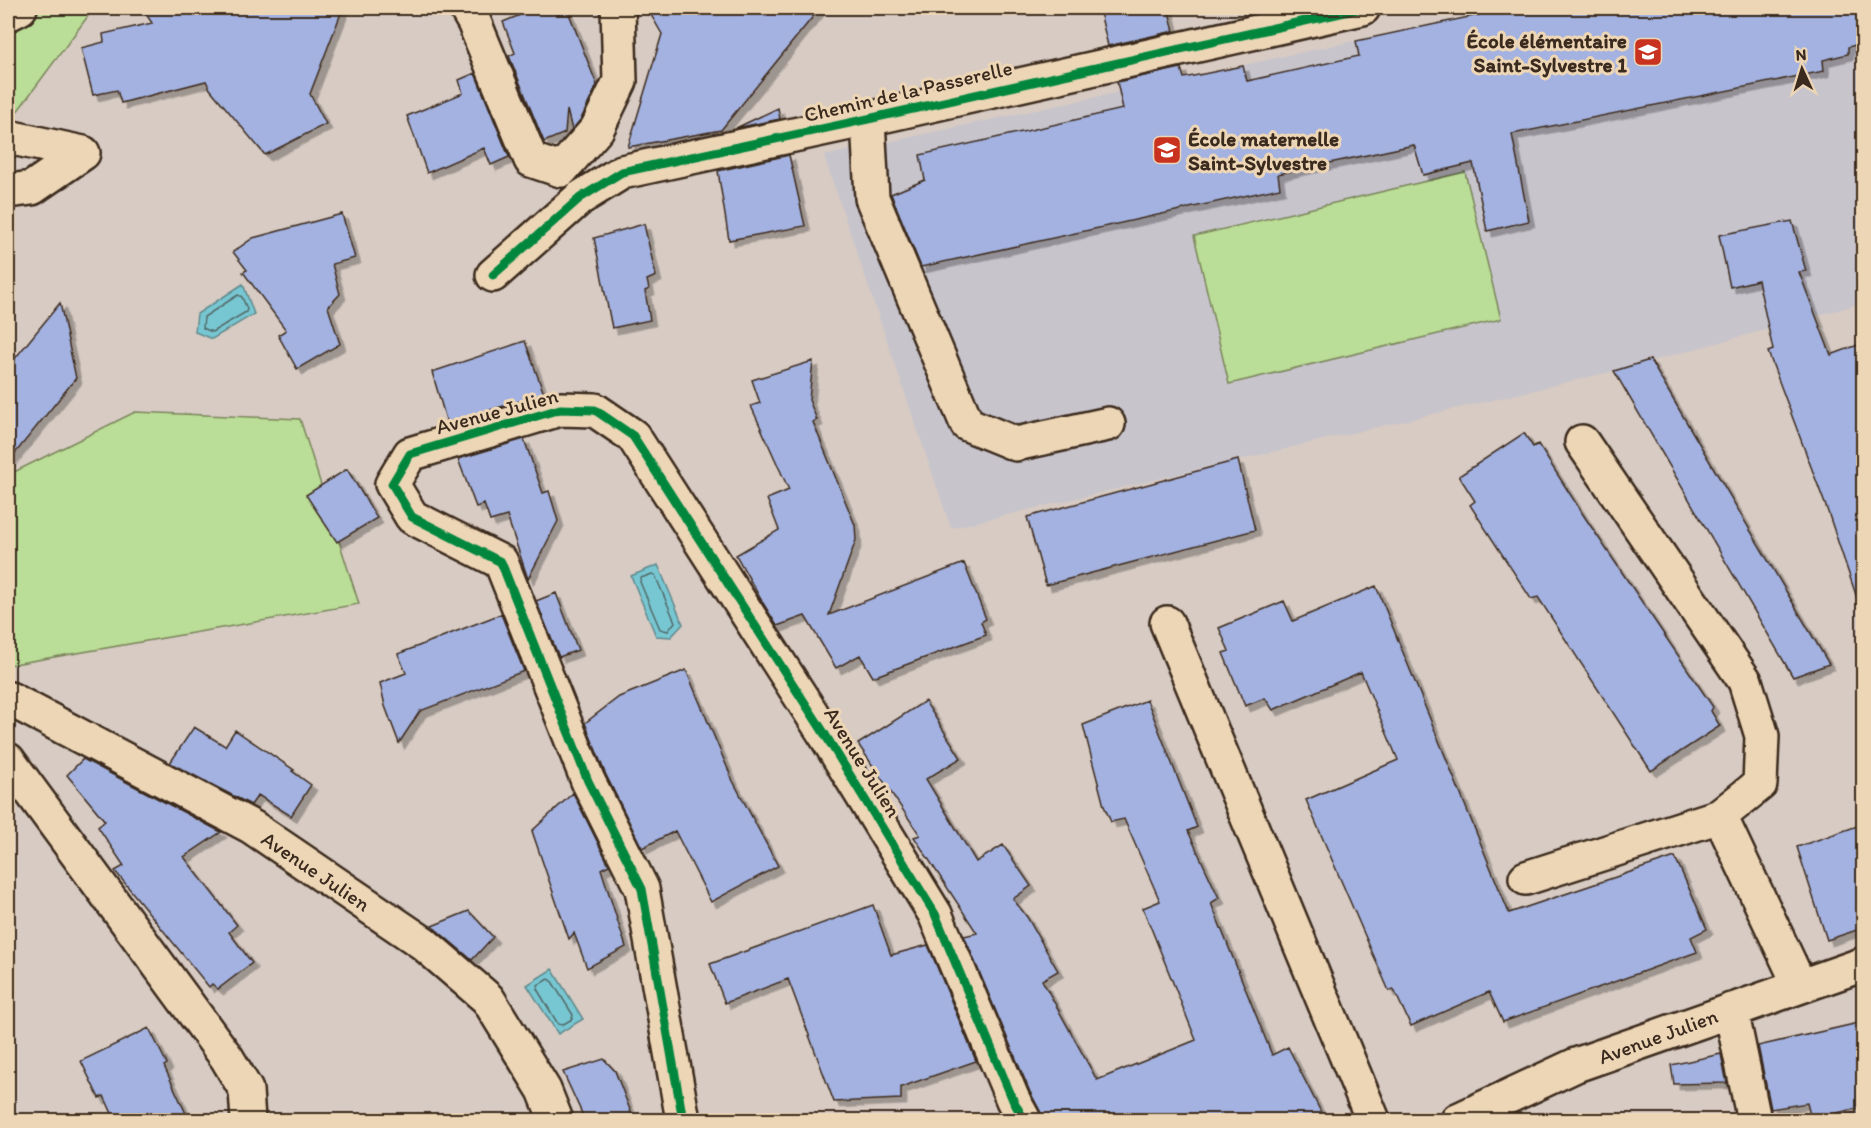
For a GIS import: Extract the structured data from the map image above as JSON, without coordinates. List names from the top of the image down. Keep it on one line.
{"streets":{"street":["Chemin de la Passerelle","Avenue Julien"]},"places":{"school or university":["École élémentaire Saint-Sylvestre 1","École maternelle Saint-Sylvestre"]},"north":"top"}
